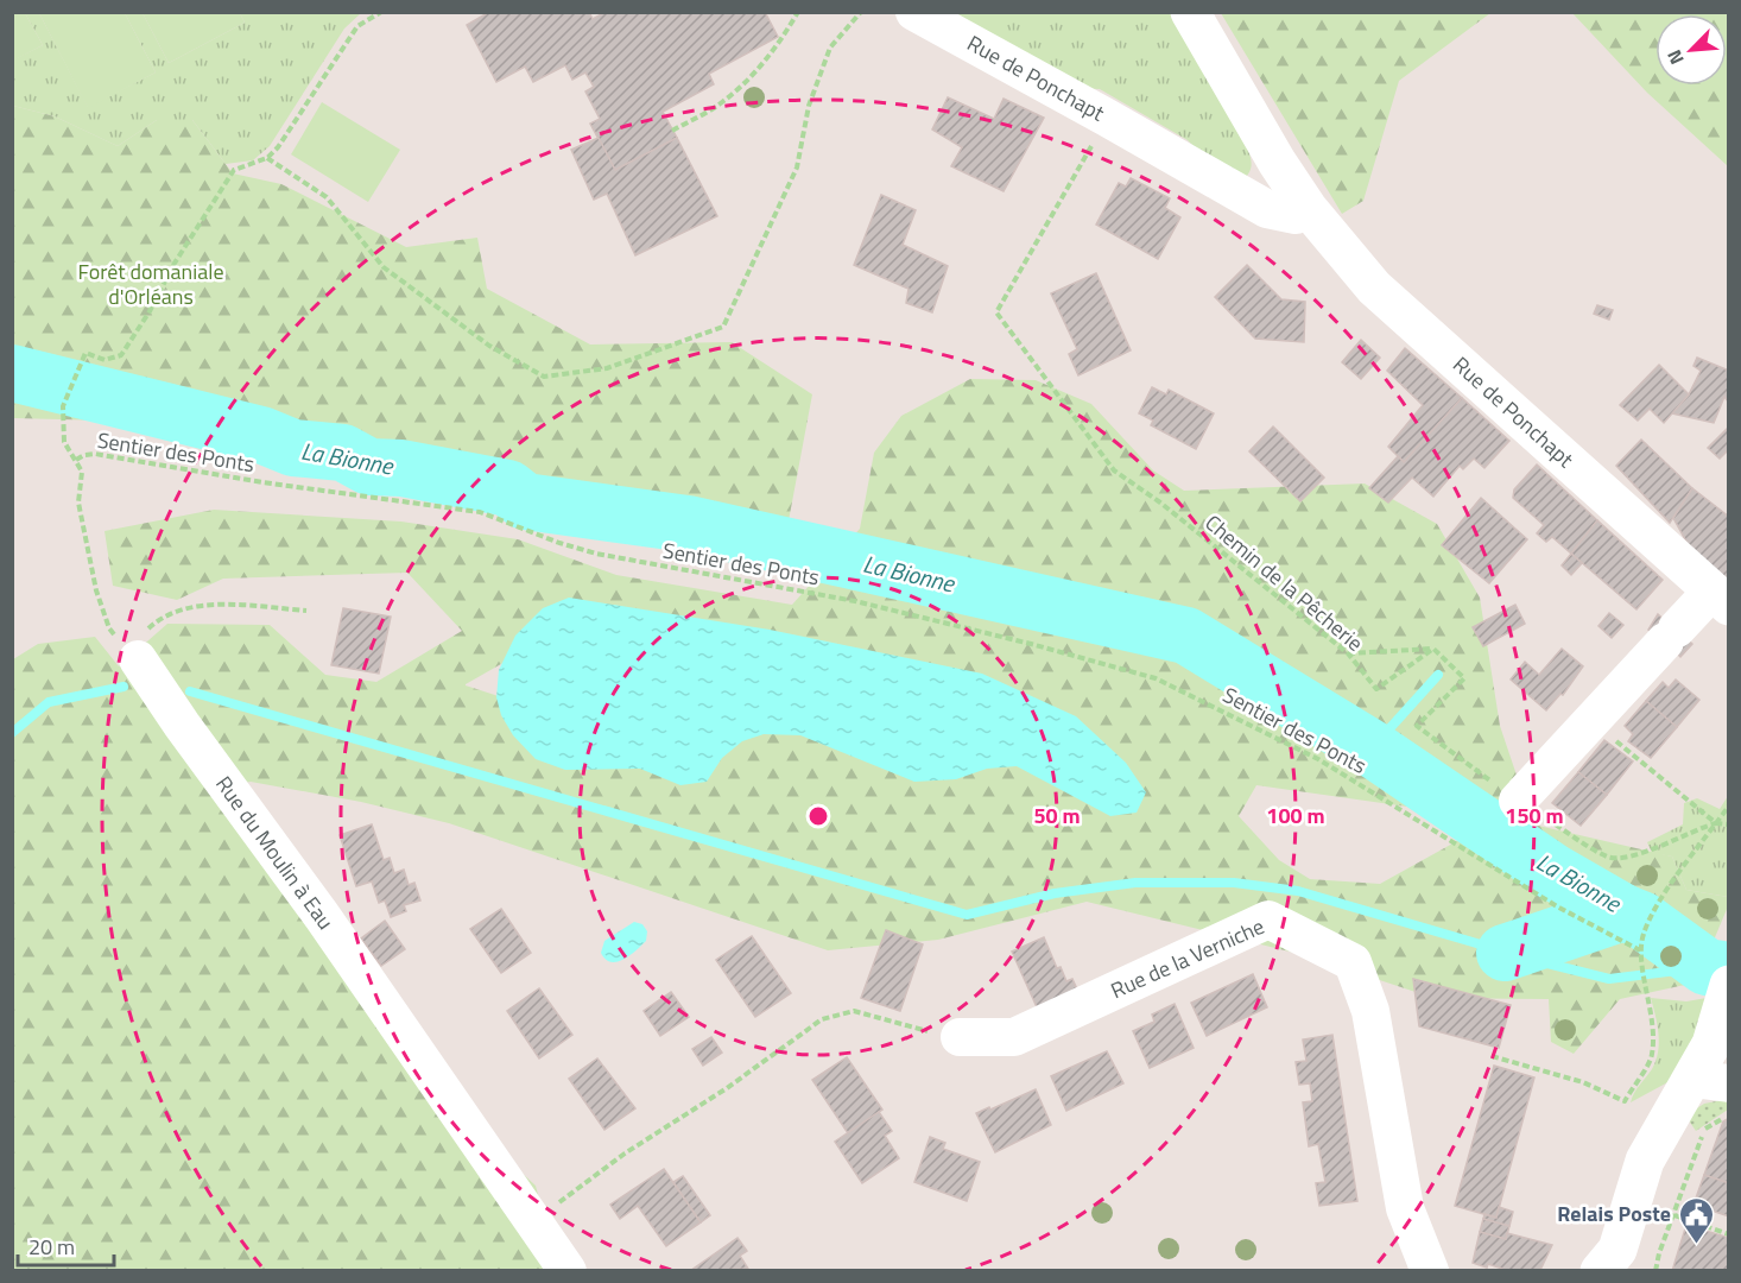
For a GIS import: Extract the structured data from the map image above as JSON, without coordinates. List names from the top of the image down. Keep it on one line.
{"streets":{"street":["Rue de Ponchapt","Rue du Moulin à Eau","Rue de la Verniche"],"path":["Sentier des Ponts","Chemin de la Pêcherie"]},"crossings":[["Rue de Ponchapt","Chemin de la Pêcherie"]],"water":["La Bionne"],"parks":["Forêt domaniale d'Orléans"],"places":{"public building":["Relais Poste"]},"scale_bar":"20 m","north":"bottom left","rings":["50 m","100 m","150 m"]}
